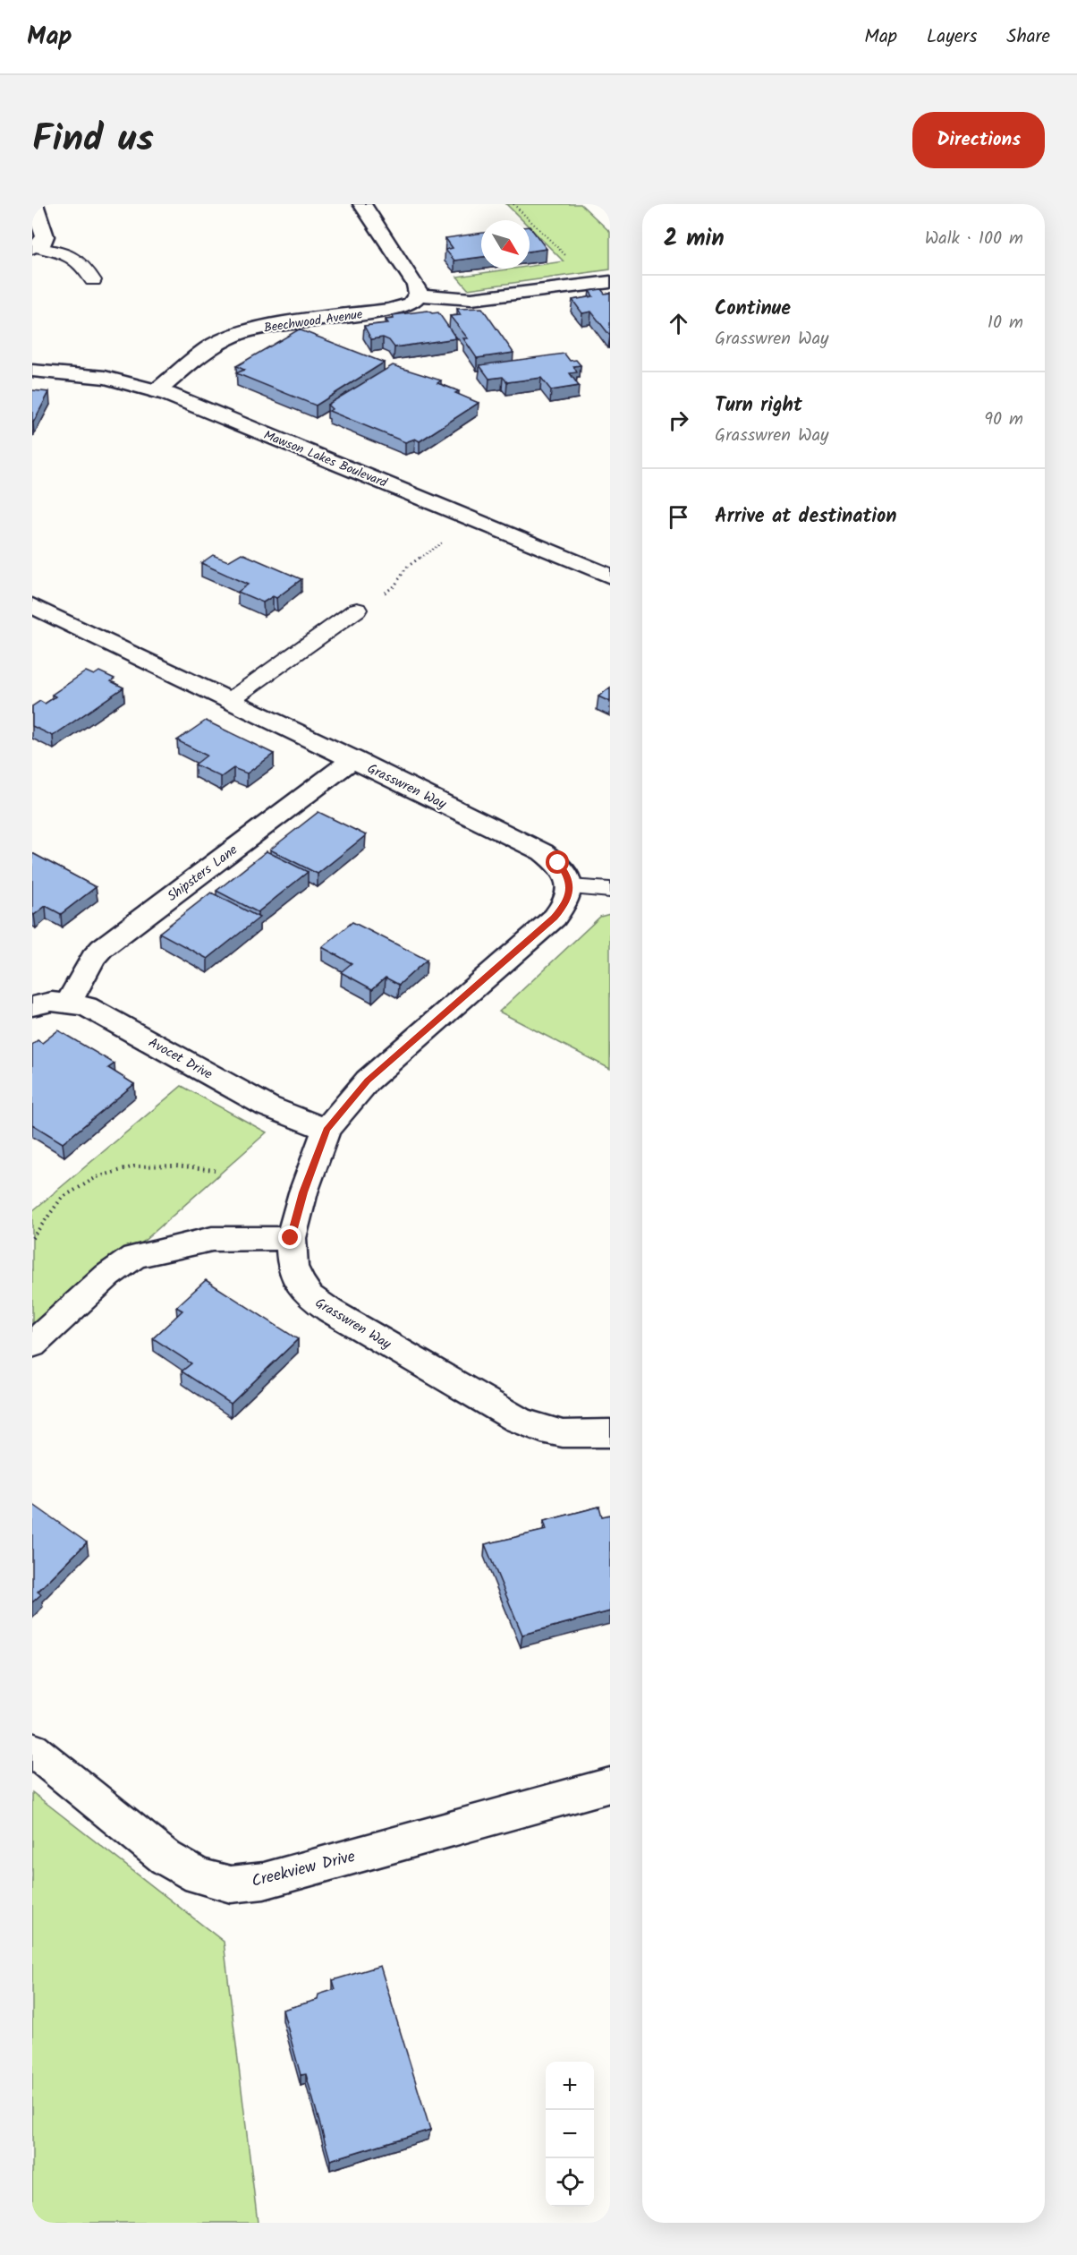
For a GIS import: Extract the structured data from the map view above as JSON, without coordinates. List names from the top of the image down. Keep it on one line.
{"streets":{"street":["Beechwood Avenue","Mawson Lakes Boulevard","Grasswren Way","Shipsters Lane","Avocet Drive","Creekview Drive"]},"crossings":[["Beechwood Avenue","Mawson Lakes Boulevard"],["Grasswren Way","Shipsters Lane"],["Grasswren Way","Avocet Drive"],["Shipsters Lane","Avocet Drive"]],"north":"bottom right","page":{"header":"Map","nav":["Map","Layers","Share"],"title":"Find us","buttons":"Directions","heading":["2 min","Walk · 100 m"],"list":[["Continue","Grasswren Way","10 m"],["Turn right","Grasswren Way","90 m"],"Arrive at destination"],"map_buttons":["+","−"]}}
